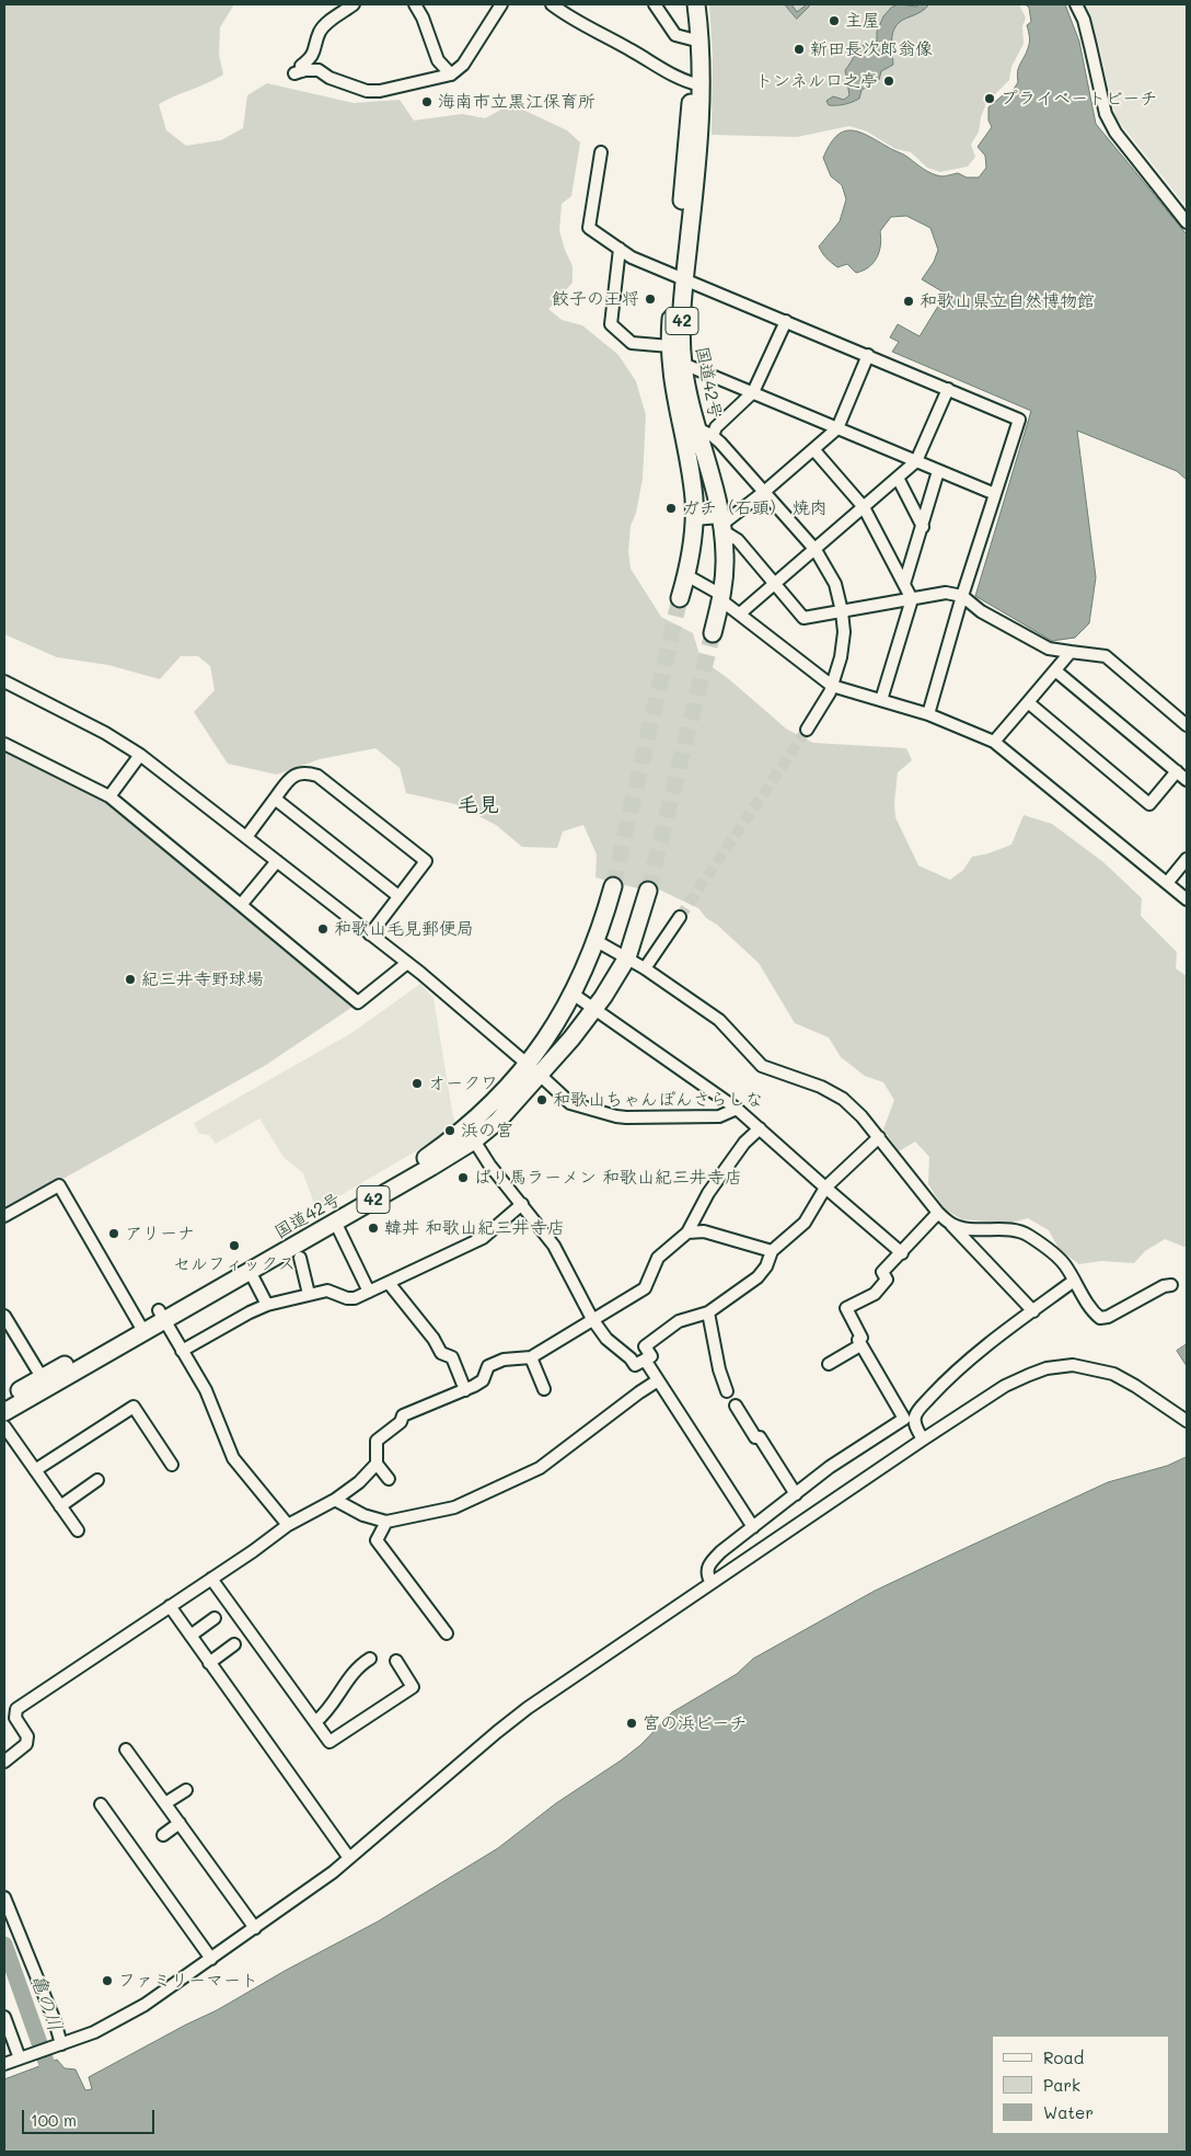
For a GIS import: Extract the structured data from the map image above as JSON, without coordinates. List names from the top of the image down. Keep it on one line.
{"streets":{"highway":["42","国道42号"]},"districts":["毛見"],"water":["亀の川"],"places":["主屋","新田長次郎翁像","トンネル口之亭","プライベートビーチ","海南市立黒江保育所","餃子の王将","和歌山県立自然博物館","ガチ（石頭） 焼肉","和歌山毛見郵便局","紀三井寺野球場","オークワ","和歌山ちゃんぽんさらしな","浜の宮","ばり馬ラーメン 和歌山紀三井寺店","韓丼 和歌山紀三井寺店","アリーナ","セルフィックス","宮の浜ビーチ","ファミリーマート"],"legend":["Road","Park","Water"],"scale_bar":"100 m"}
